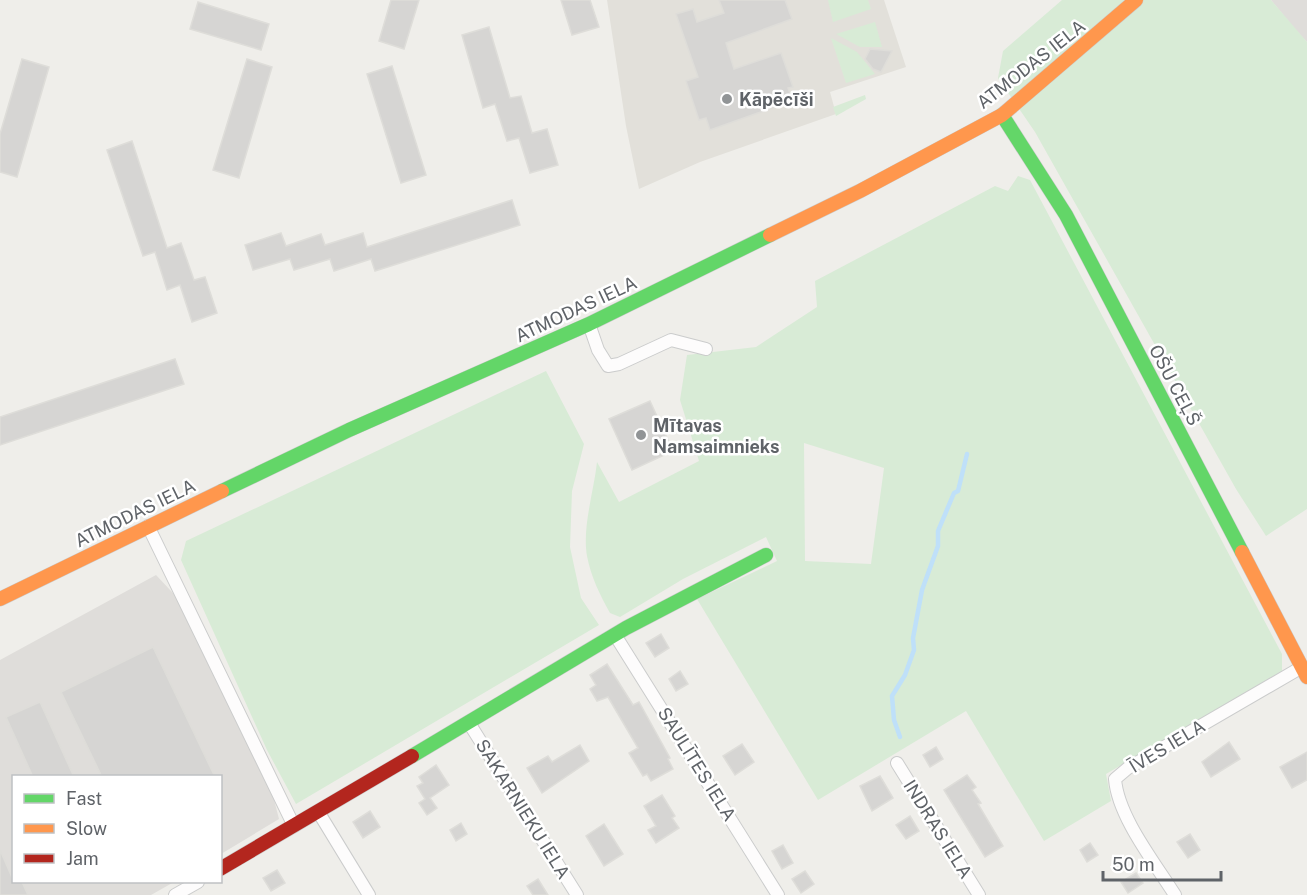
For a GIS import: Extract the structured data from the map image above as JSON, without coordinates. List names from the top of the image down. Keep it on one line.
{"streets":{"main road":["ATMODAS IELA","OŠU CEĻŠ"],"street":["ĪVES IELA","SAULĪTES IELA","SAKARNIEKU IELA","INDRAS IELA"]},"crossings":[["ATMODAS IELA","OŠU CEĻŠ"],["OŠU CEĻŠ","ĪVES IELA"]],"places":["Kāpēcīši","Mītavas Namsaimnieks"],"legend":["Fast","Slow","Jam"],"scale_bar":"50 m"}
